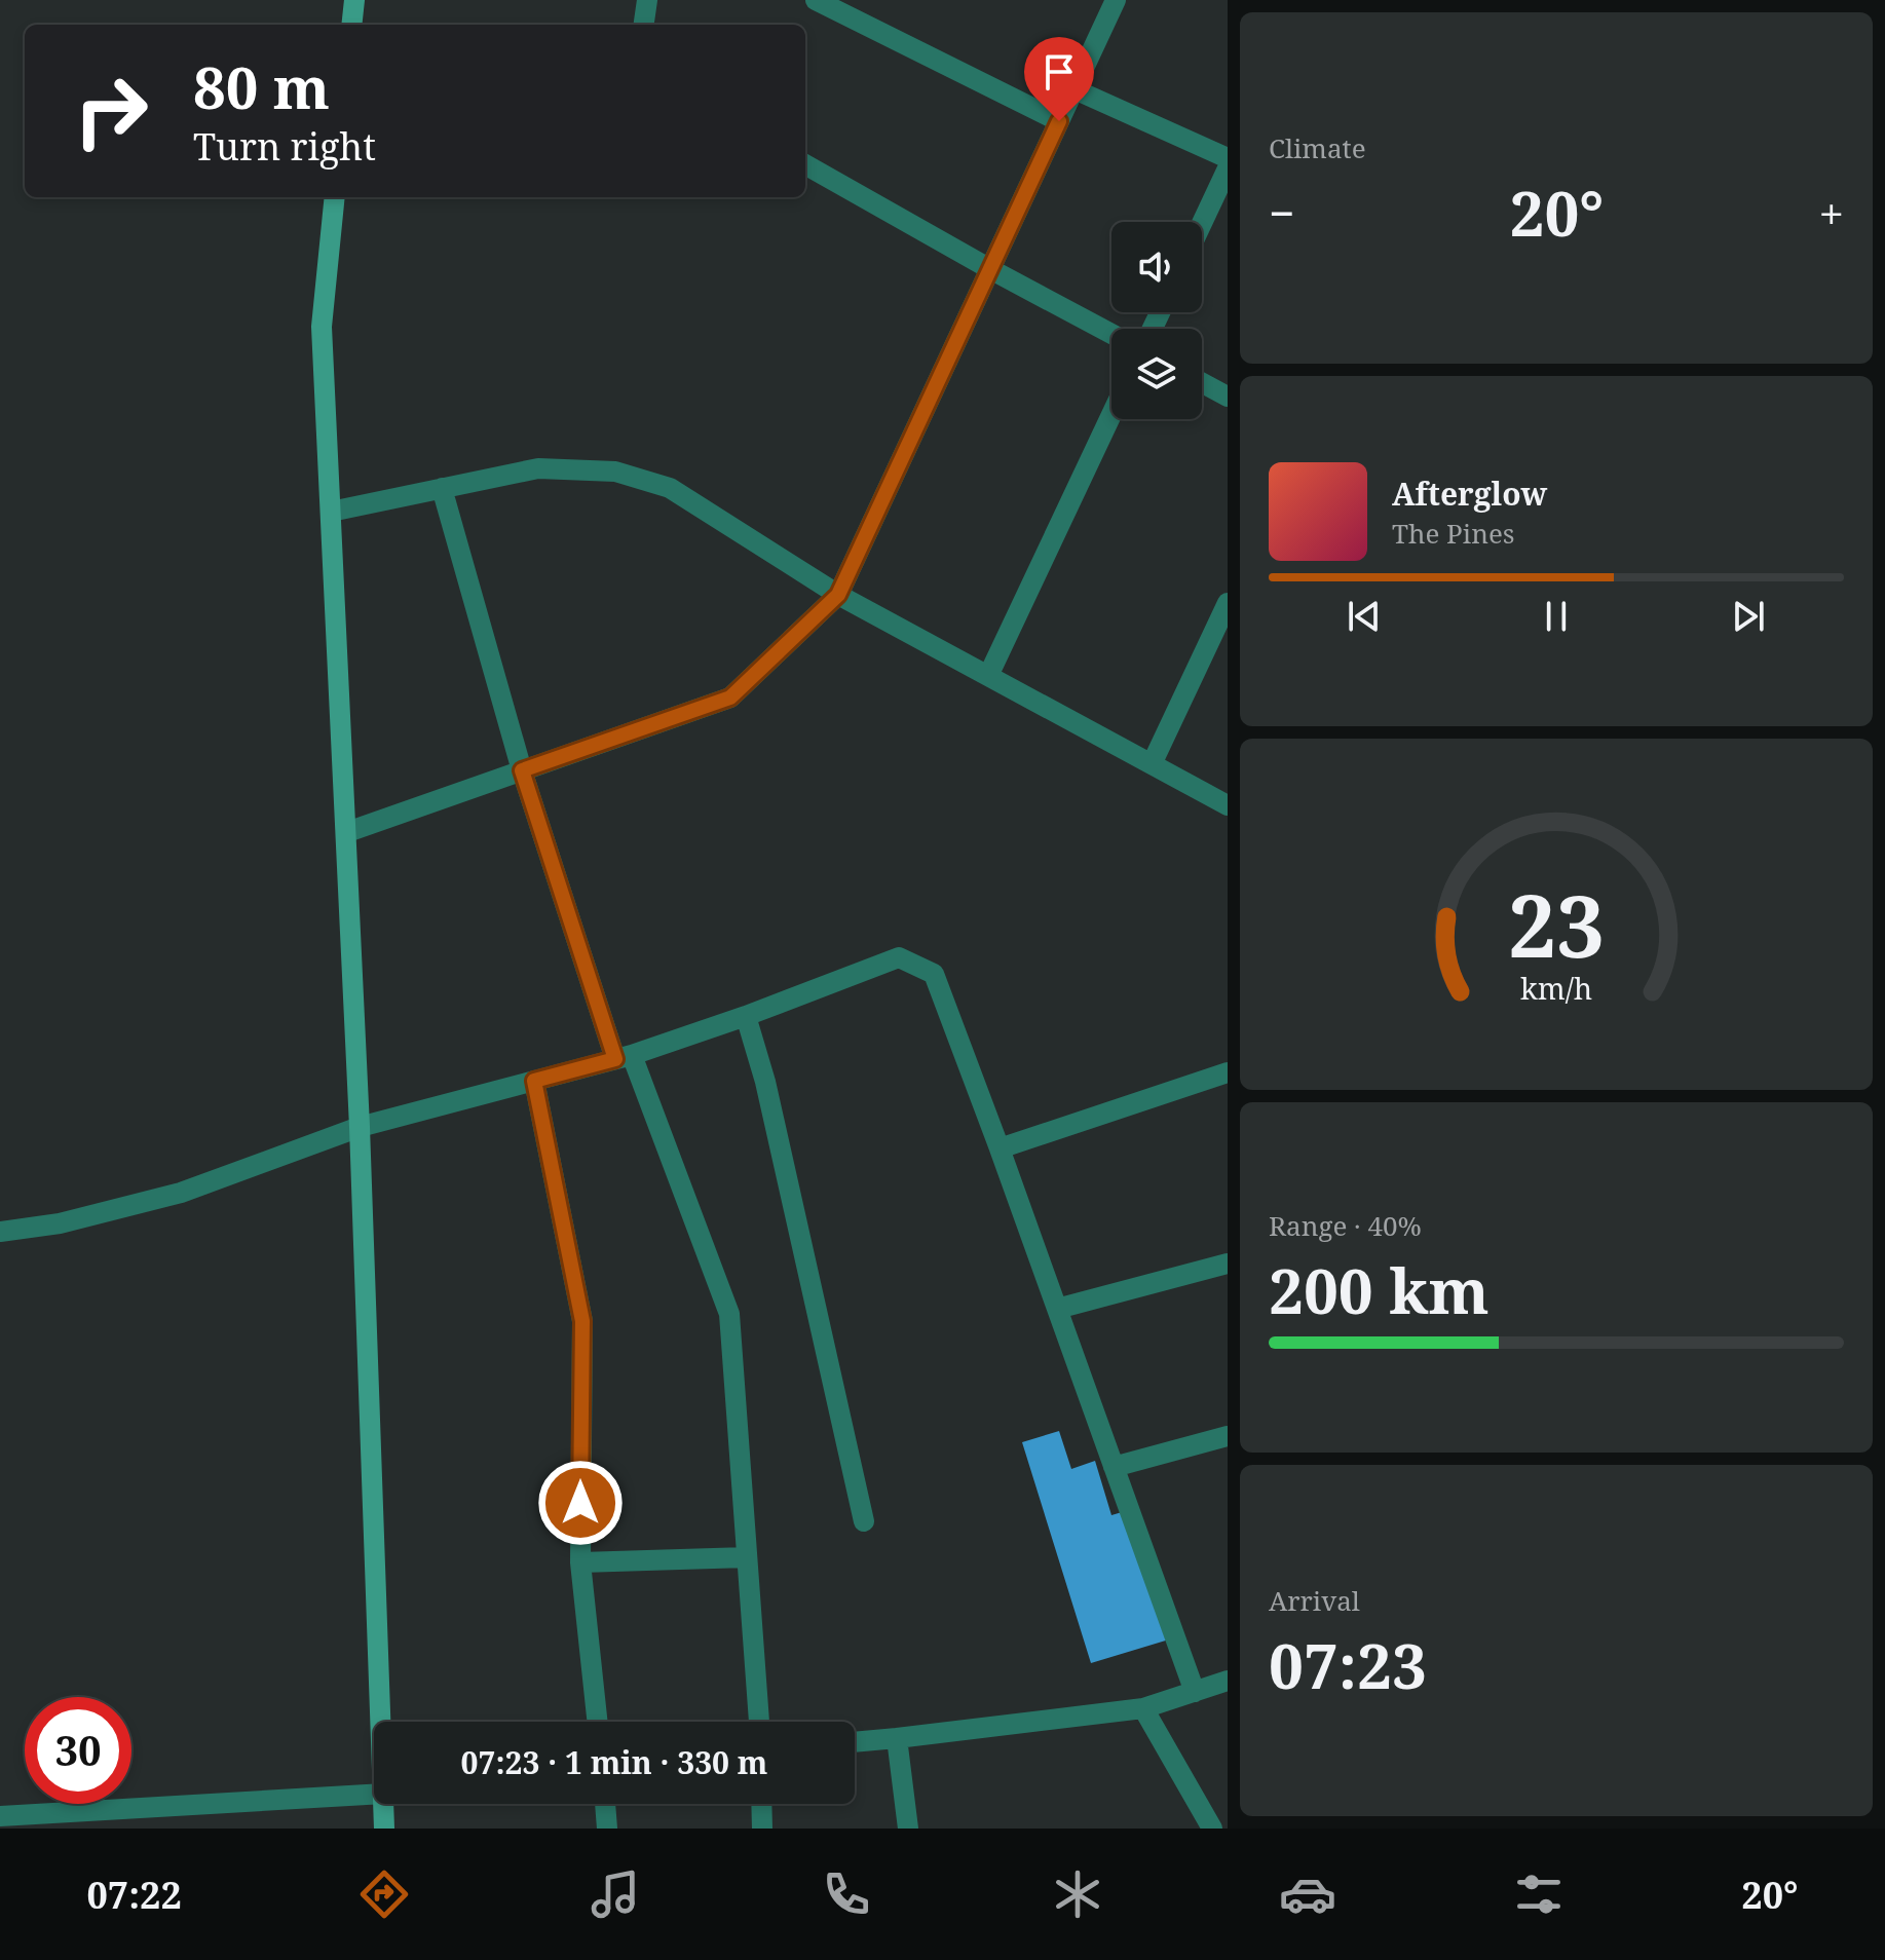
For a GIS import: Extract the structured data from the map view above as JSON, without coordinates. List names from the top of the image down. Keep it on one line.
{"page":{"tile":["Climate",["Range · 40%","200 km"],["Arrival","07:23"]],"turn":["80 m","Turn right"],"heat":["−","20°","+"],"song":["Afterglow","The Pines"],"limit":"30","trip":"07:23 · 1 min · 330 m","tabs":["07:22","20°"],"gauge":["23","km/h"]}}
